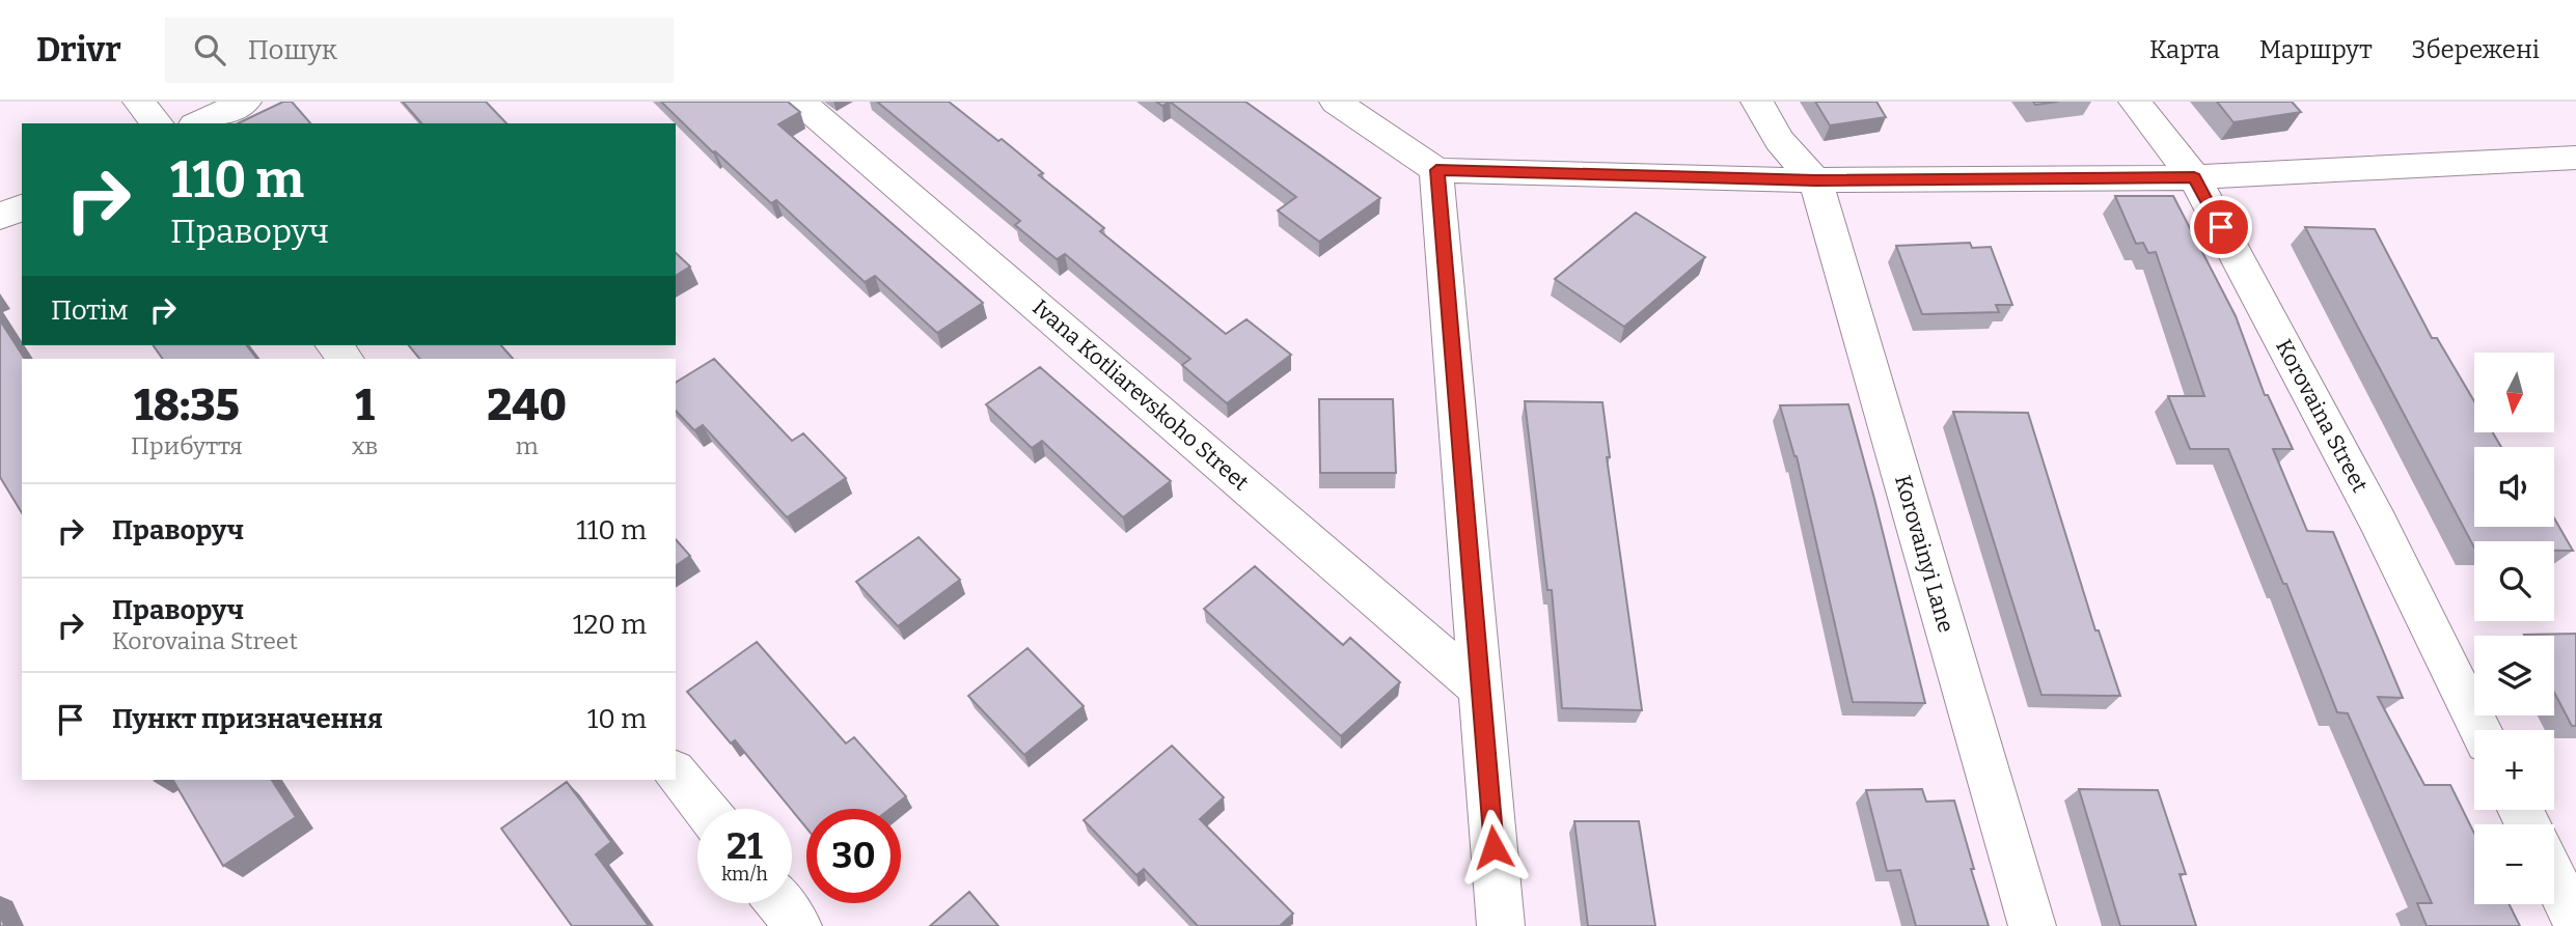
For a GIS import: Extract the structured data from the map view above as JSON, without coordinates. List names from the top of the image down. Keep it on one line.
{"streets":{"street":["Ivana Kotliarevskoho Street","Korovaina Street","Korovainyi Lane"]},"north":"bottom","page":{"header":"Drivr","search":"Пошук","nav":["Карта","Маршрут","Збережені"],"turn":["110 m","Праворуч"],"then":"Потім","map_buttons":["+","−"],"eta":["18:35","Прибуття","1","хв","240","m"],"list":[{"name":"Праворуч","value":"110 m"},{"name":"Праворуч","note":"Korovaina Street","value":"120 m"},{"name":"Пункт призначення","value":"10 m"}],"speed":"21 km/h","limit":"30"}}
